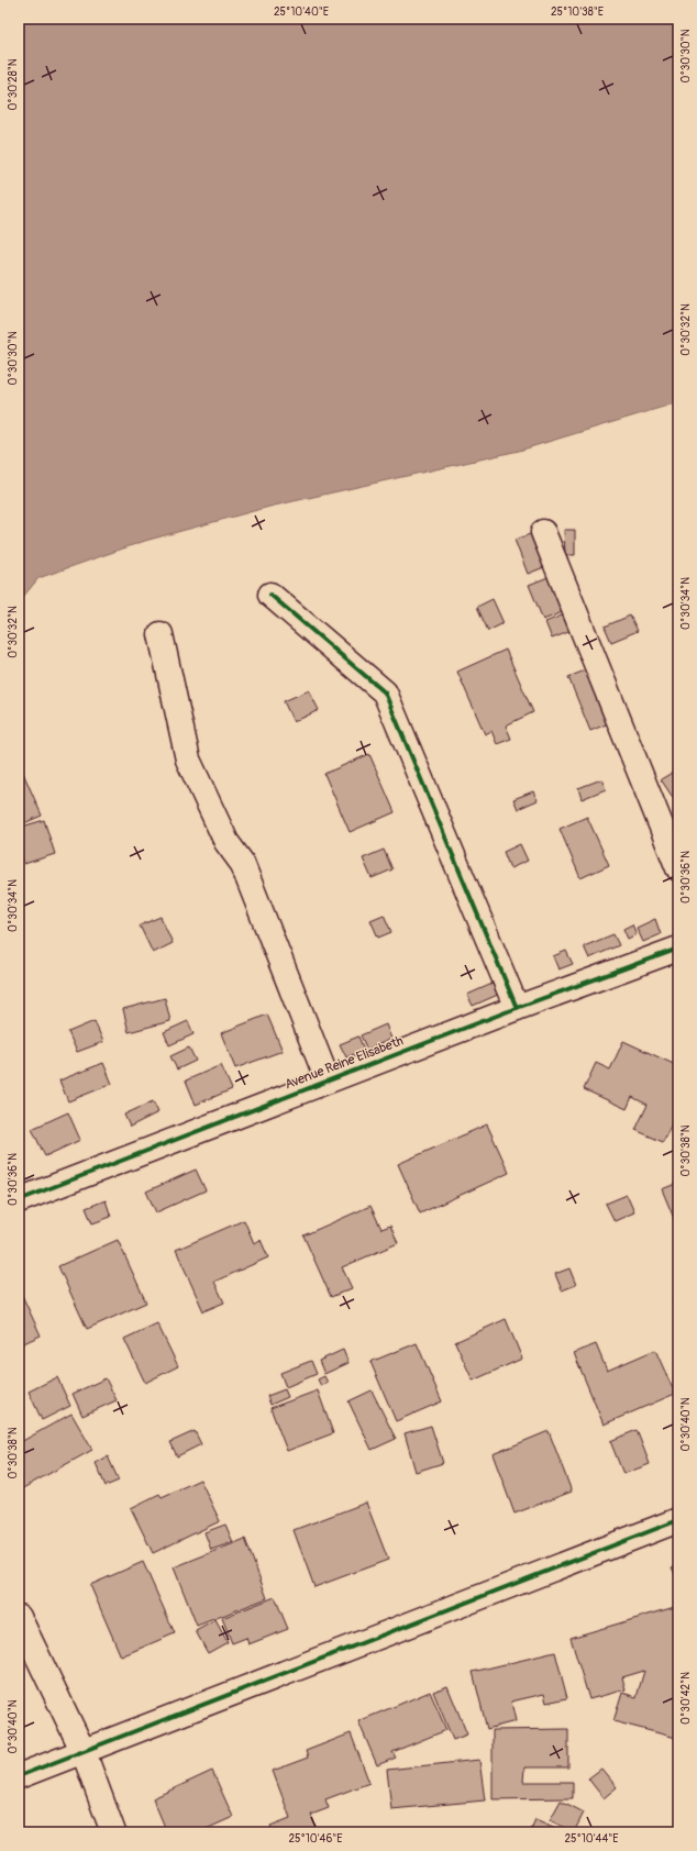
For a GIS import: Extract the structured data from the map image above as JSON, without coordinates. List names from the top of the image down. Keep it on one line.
{"streets":{"street":["Avenue Reine Elisabeth"]},"coordinates":["25°10'40\"E","25°10'38\"E","0°30'30\"N","0°30'28\"N","0°30'32\"N","0°30'34\"N","0°30'36\"N","0°30'38\"N","0°30'40\"N","0°30'42\"N","25°10'46\"E","25°10'44\"E"]}
